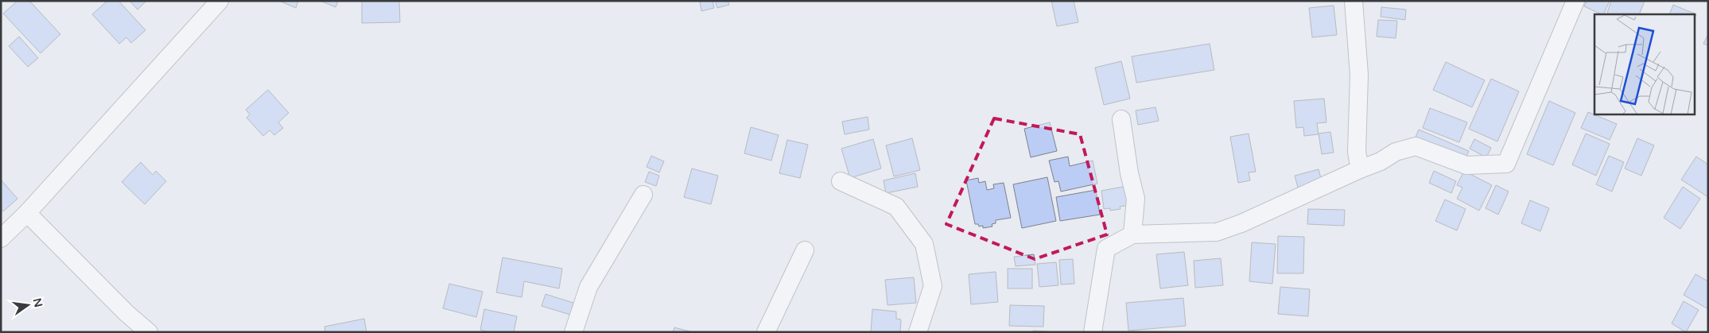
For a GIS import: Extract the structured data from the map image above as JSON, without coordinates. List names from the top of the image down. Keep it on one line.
{"north":"right"}
